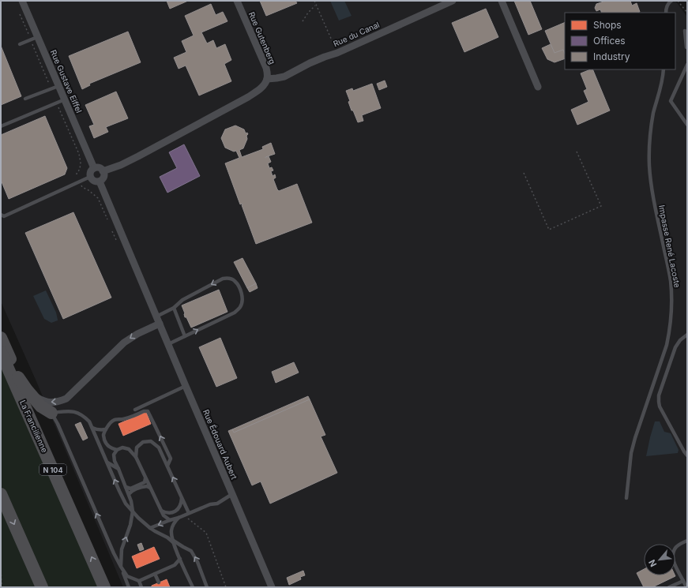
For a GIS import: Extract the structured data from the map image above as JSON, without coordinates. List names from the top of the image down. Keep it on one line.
{"streets":{"highway":["La Francilienne","N 104"],"street":["Rue du Canal","Rue Gutenberg","Rue Gustave Eiffel","Rue Édouard Aubert"],"lane":["Impasse René Lacoste"]},"crossings":[["Rue du Canal","Rue Gutenberg"],["Rue Gustave Eiffel","Rue Édouard Aubert"]],"legend":["Shops","Offices","Industry"],"north":"bottom left"}
